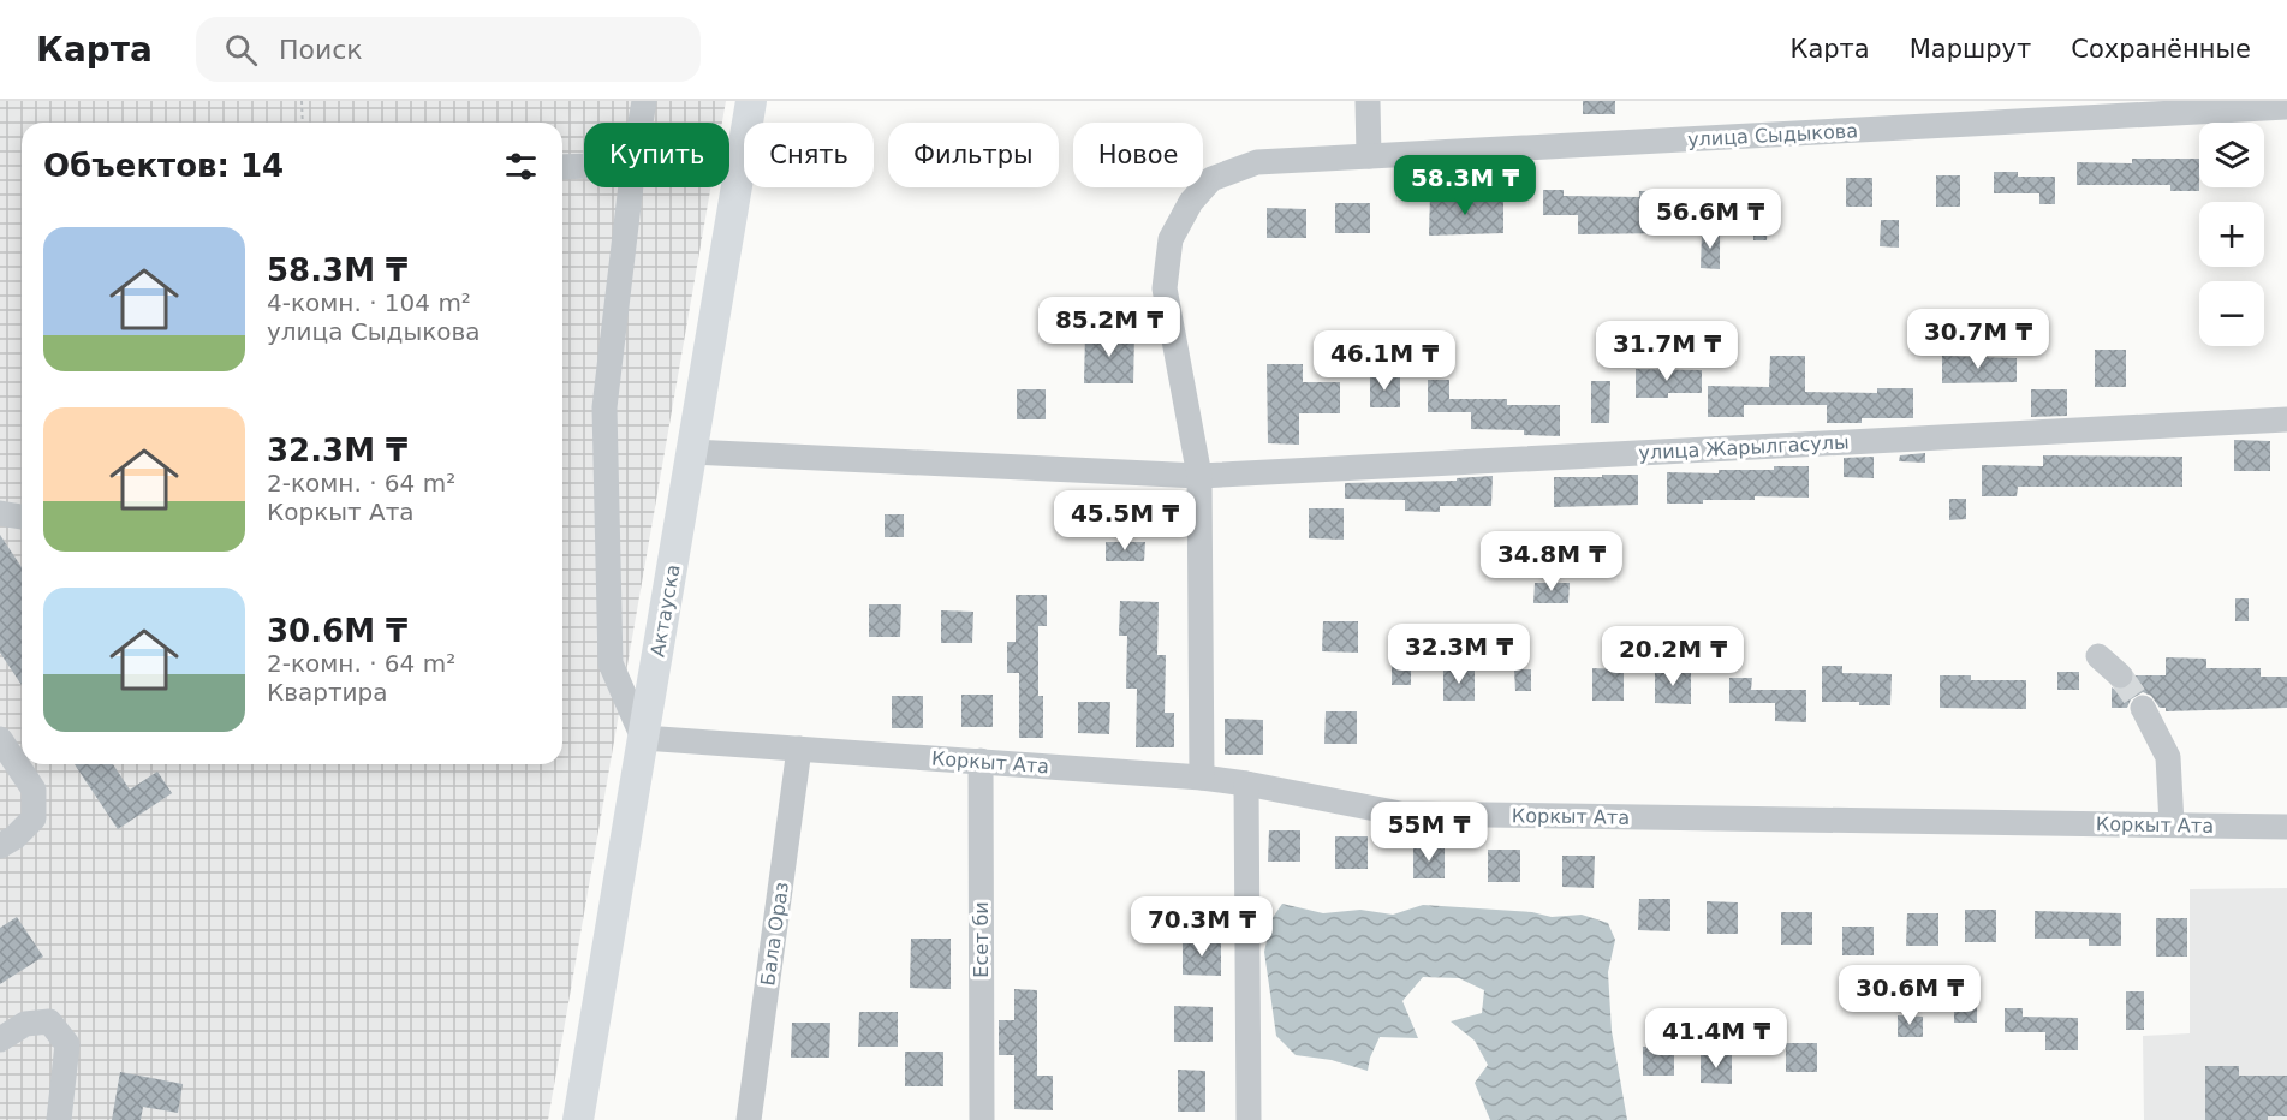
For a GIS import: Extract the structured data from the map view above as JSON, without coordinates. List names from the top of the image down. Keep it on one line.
{"streets":{"main road":["Актауска"],"street":["улица Сыдыкова","улица Жарылгасулы","Коркыт Ата","Бала Ораз","Есет би"]},"crossings":[["улица Сыдыкова","улица Жарылгасулы"],["улица Сыдыкова","Коркыт Ата"],["улица Жарылгасулы","Актауска"],["Актауска","Коркыт Ата"],["Коркыт Ата","Бала Ораз"],["Коркыт Ата","Есет би"]],"page":{"header":"Карта","search":"Поиск","nav":["Карта","Маршрут","Сохранённые"],"map_buttons":["+","−"],"chip":["Купить","Снять","Фильтры","Новое"],"heading":"Объектов: 14","price":["58.3M ₸","56.6M ₸","85.2M ₸","30.7M ₸","31.7M ₸","46.1M ₸","45.5M ₸","34.8M ₸","32.3M ₸","20.2M ₸","55M ₸","70.3M ₸","30.6M ₸","41.4M ₸"],"list":[{"name":"58.3M ₸","note":"4-комн. · 104 m² · улица Сыдыкова"},{"name":"32.3M ₸","note":"2-комн. · 64 m² · Коркыт Ата"},{"name":"30.6M ₸","note":"2-комн. · 64 m² · Квартира"}]}}
